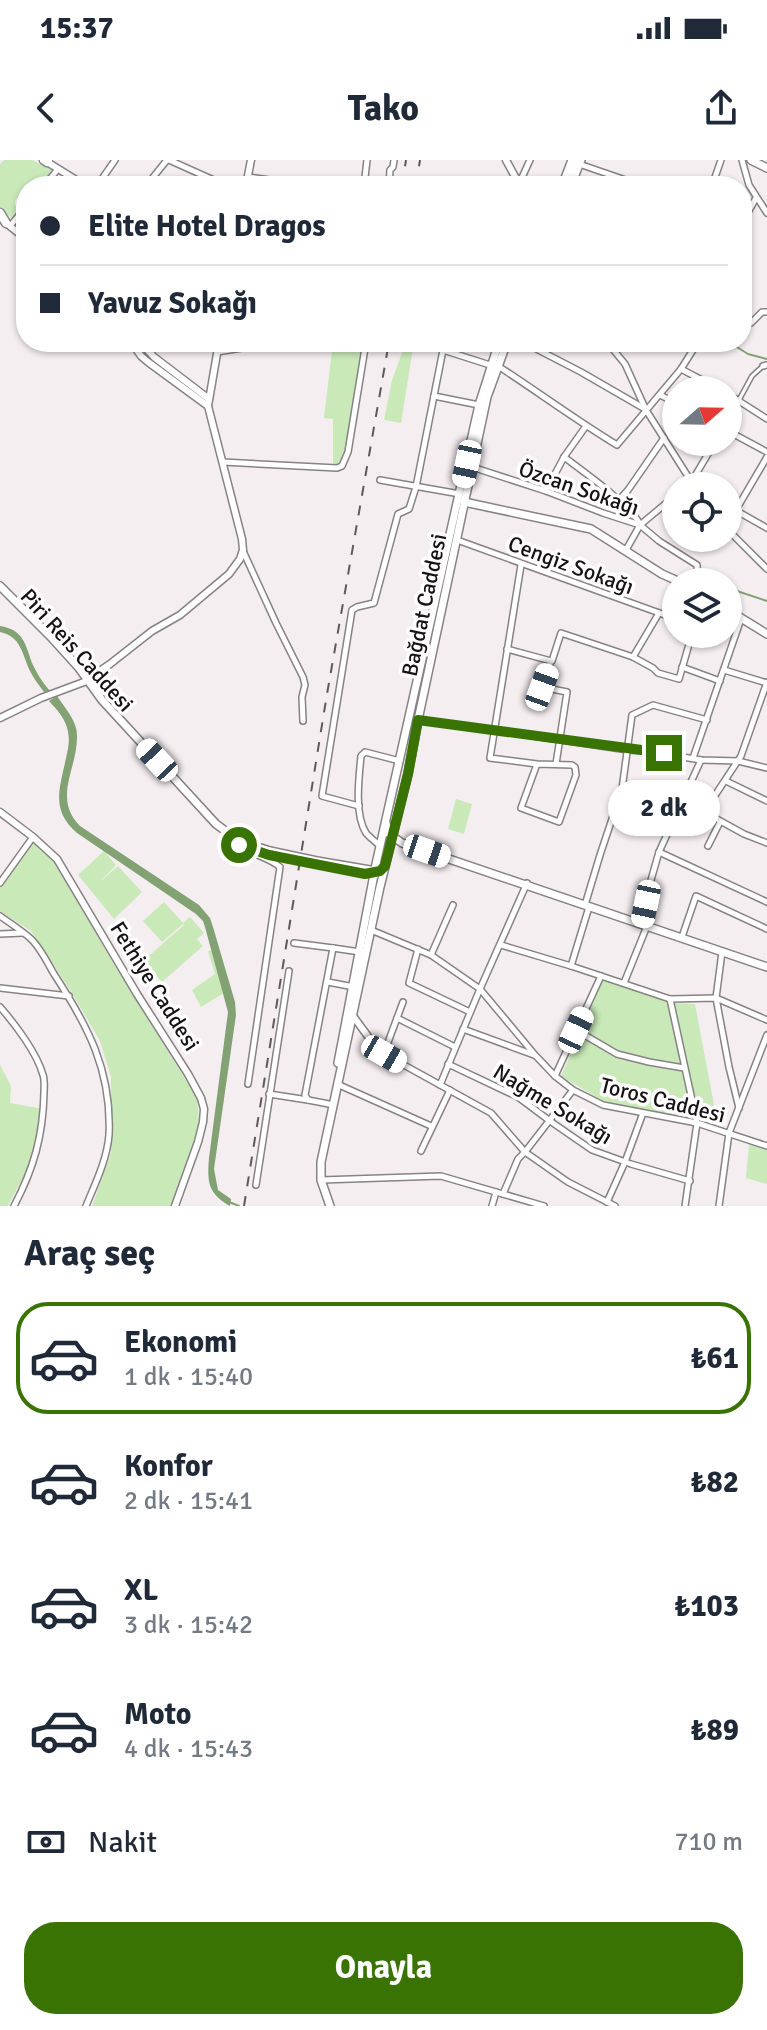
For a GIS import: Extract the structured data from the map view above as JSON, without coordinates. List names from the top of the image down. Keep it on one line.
{"streets":{"main road":["Bağdat Caddesi","Piri Reis Caddesi"],"street":["Özcan Sokağı","Cengiz Sokağı","Fethiye Caddesi","Toros Caddesi","Nağme Sokağı"]},"crossings":[["Özcan Sokağı","Bağdat Caddesi"],["Cengiz Sokağı","Bağdat Caddesi"],["Bağdat Caddesi","Piri Reis Caddesi"],["Bağdat Caddesi","Toros Caddesi"]],"north":"right","page":{"status":"15:37","header":"Tako","banner":["Elite Hotel Dragos","Yavuz Sokağı"],"bubble":"2 dk","heading":"Araç seç","list":[{"name":"Ekonomi","note":"1 dk · 15:40","value":"₺61"},{"name":"Konfor","note":"2 dk · 15:41","value":"₺82"},{"name":"XL","note":"3 dk · 15:42","value":"₺103"},{"name":"Moto","note":"4 dk · 15:43","value":"₺89"}],"pay":["Nakit","710 m"],"buttons":"Onayla"}}
